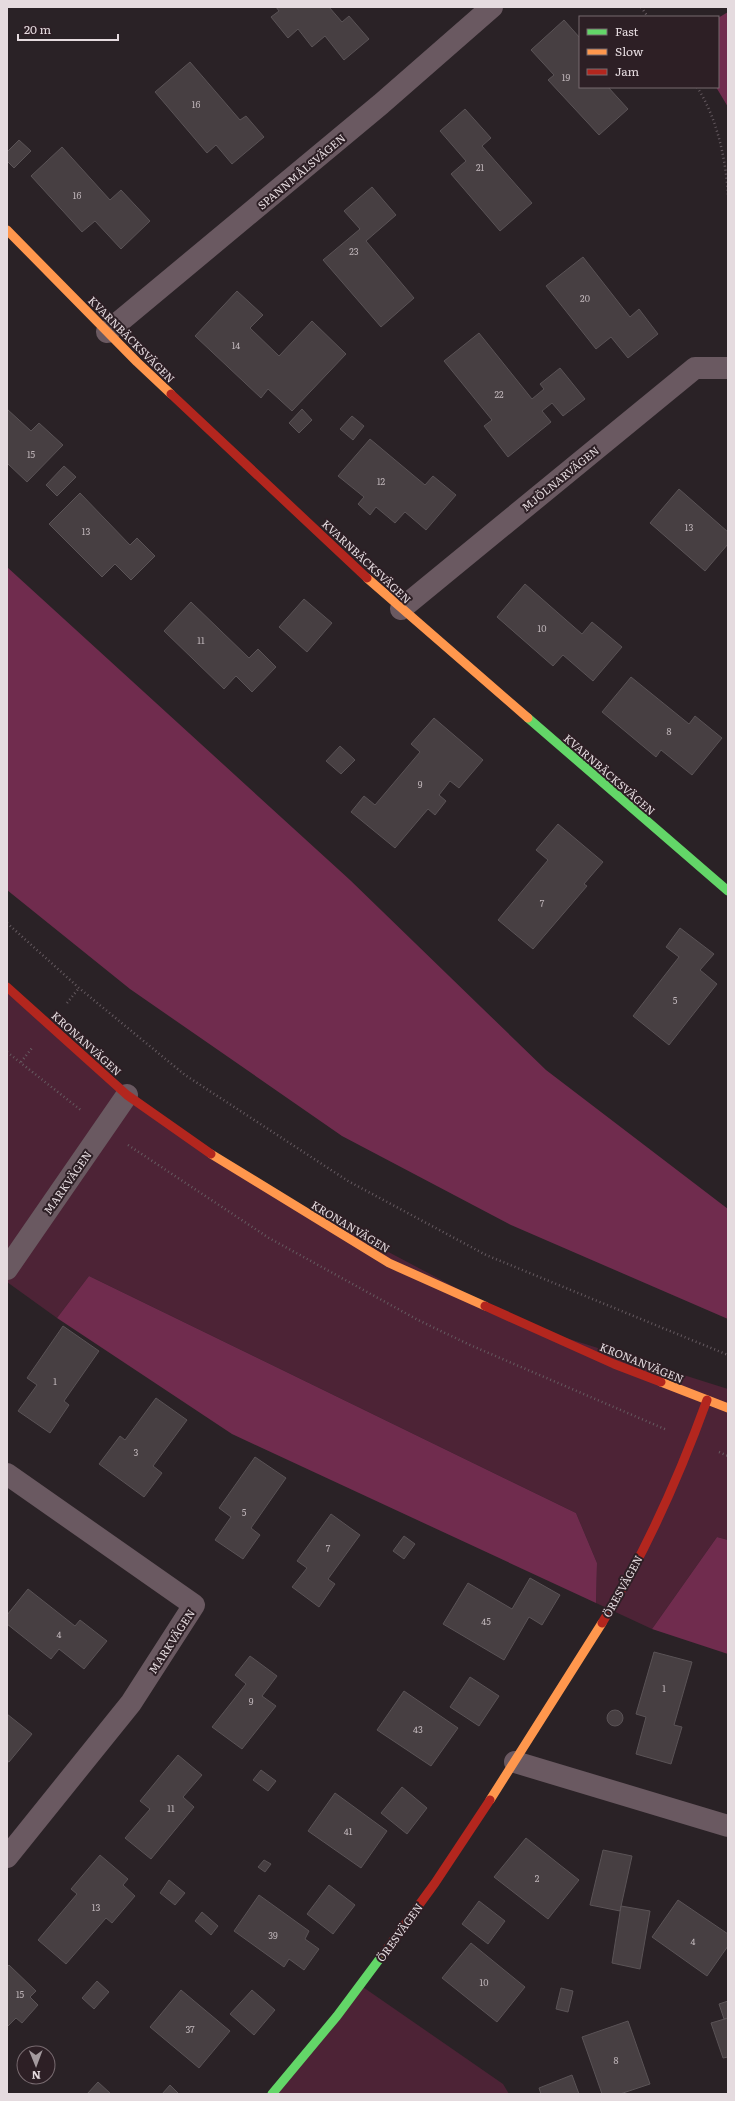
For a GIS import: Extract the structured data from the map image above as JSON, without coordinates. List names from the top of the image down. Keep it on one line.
{"streets":{"street":["SPANNMÅLSVÄGEN","KVARNBÄCKSVÄGEN","MJÖLNARVÄGEN","KRONANVÄGEN","MARKVÄGEN","ÖRESVÄGEN"]},"crossings":[["SPANNMÅLSVÄGEN","KVARNBÄCKSVÄGEN"],["KVARNBÄCKSVÄGEN","MJÖLNARVÄGEN"],["KRONANVÄGEN","MARKVÄGEN"],["KRONANVÄGEN","ÖRESVÄGEN"]],"house_numbers":["19","16","21","16","23","20","14","22","15","12","13","13","10","11","8","9","7","5","1","3","5","7","45","4","1","9","43","11","41","2","13","39","4","10","15","37","8"],"legend":["Fast","Slow","Jam"],"scale_bar":"20 m","north":"bottom"}
